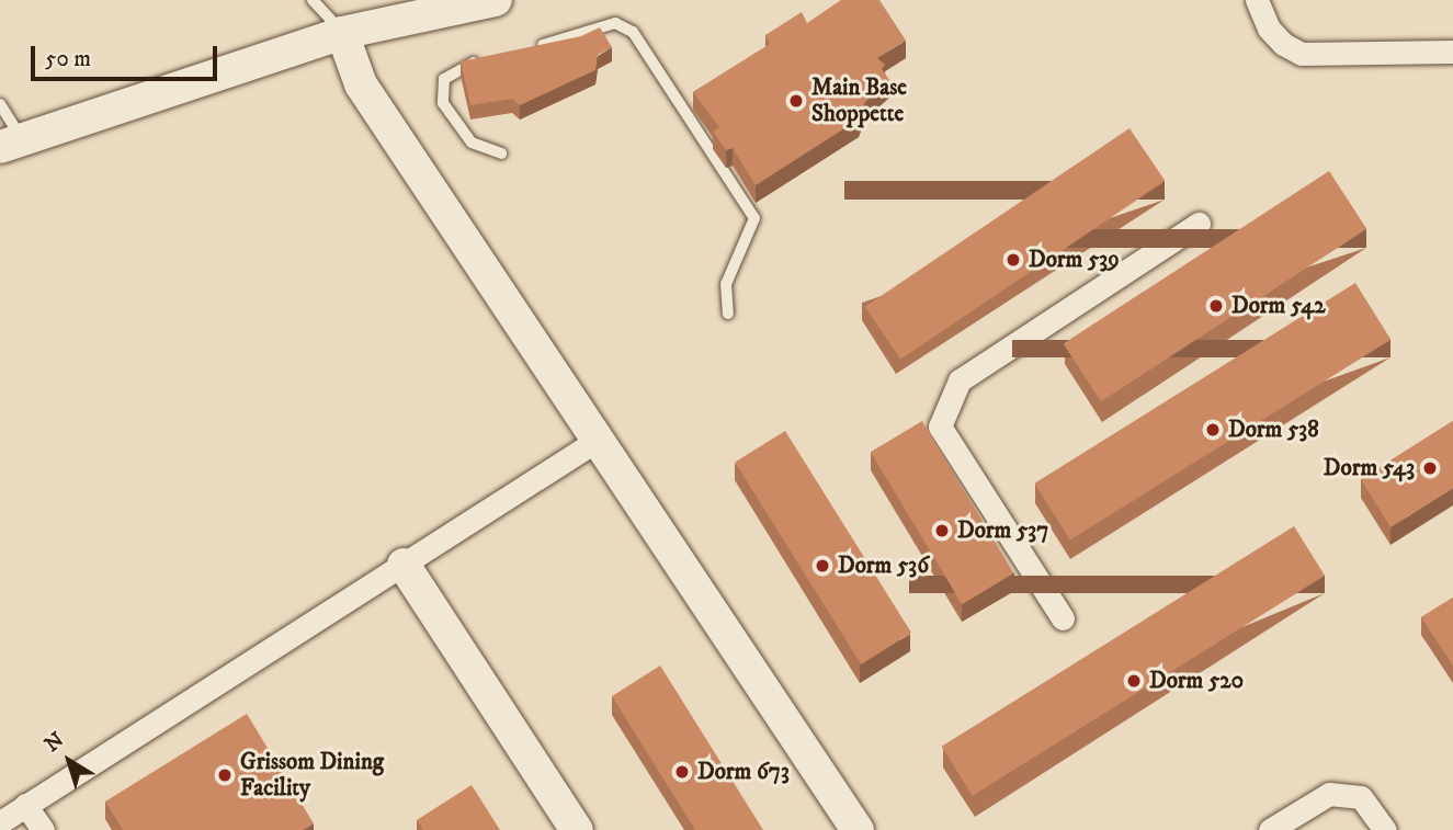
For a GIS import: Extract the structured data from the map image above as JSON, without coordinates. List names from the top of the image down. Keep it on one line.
{"places":["Main Base Shoppette","Dorm 539","Dorm 542","Dorm 538","Dorm 543","Dorm 537","Dorm 536","Dorm 520","Dorm 673","Grissom Dining Facility"],"scale_bar":"50 m","north":"top left"}
